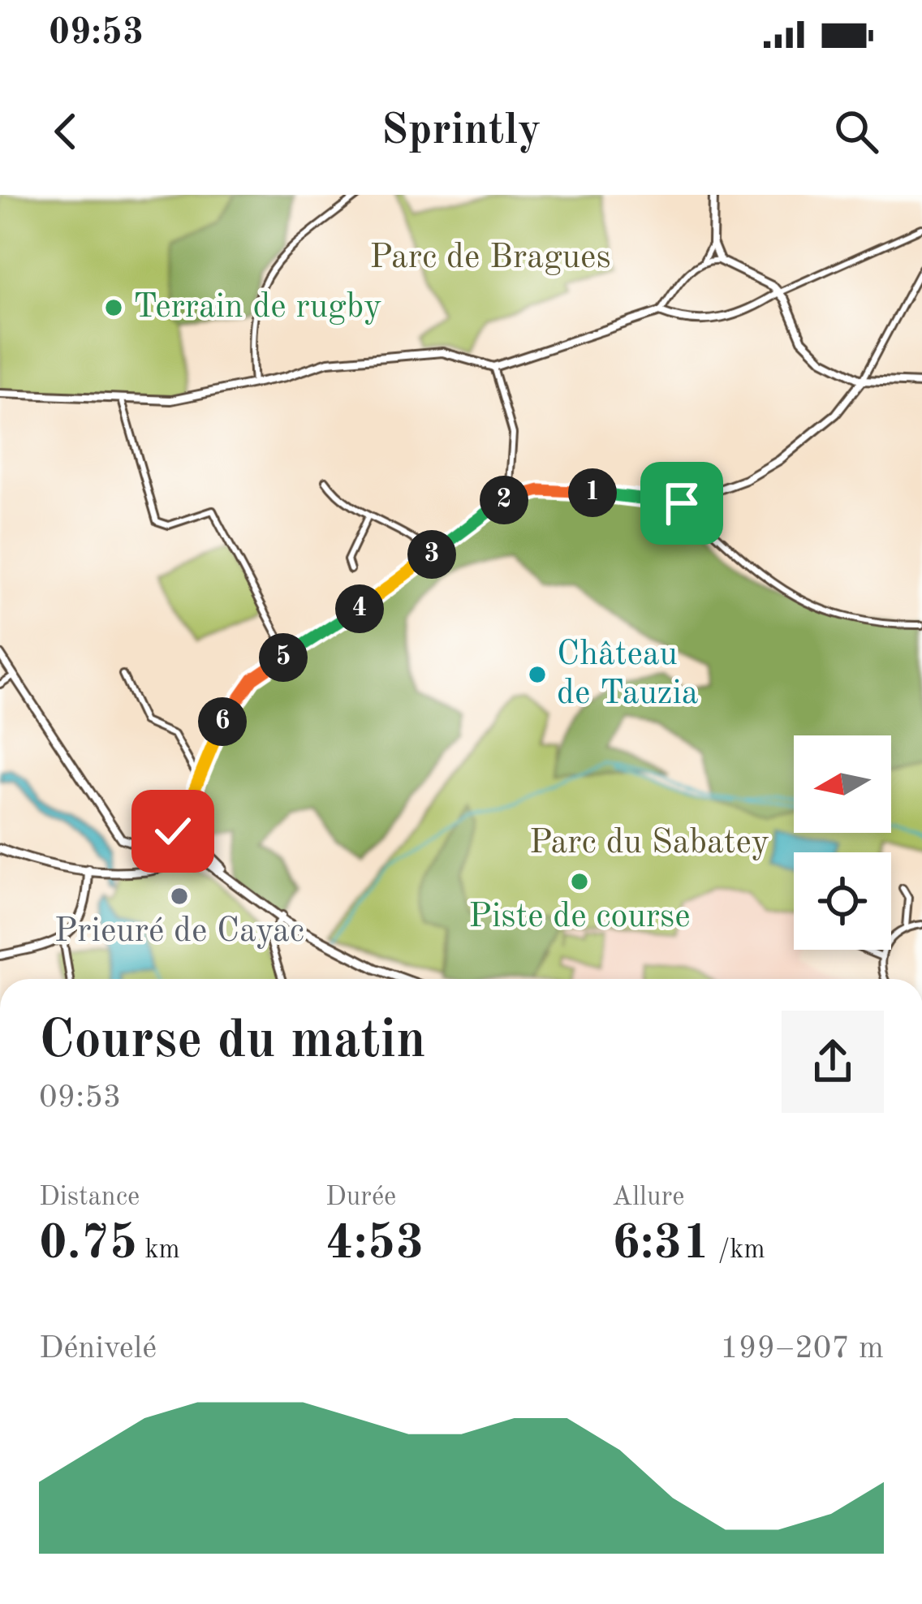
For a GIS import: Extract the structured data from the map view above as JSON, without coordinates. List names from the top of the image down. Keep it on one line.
{"parks":["Parc de Bragues","Parc du Sabatey"],"places":["Terrain de rugby","Château de Tauzia","Piste de course","Prieuré de Cayac"],"north":"left","page":{"status":"09:53","header":"Sprintly","pins":["1","2","3","4","5","6"],"heading":["Course du matin","09:53"],"stats":[["Distance","0.75 km"],["Durée","4:53"],["Allure","6:31 /km"]],"chart":["Dénivelé","199–207 m"]}}
